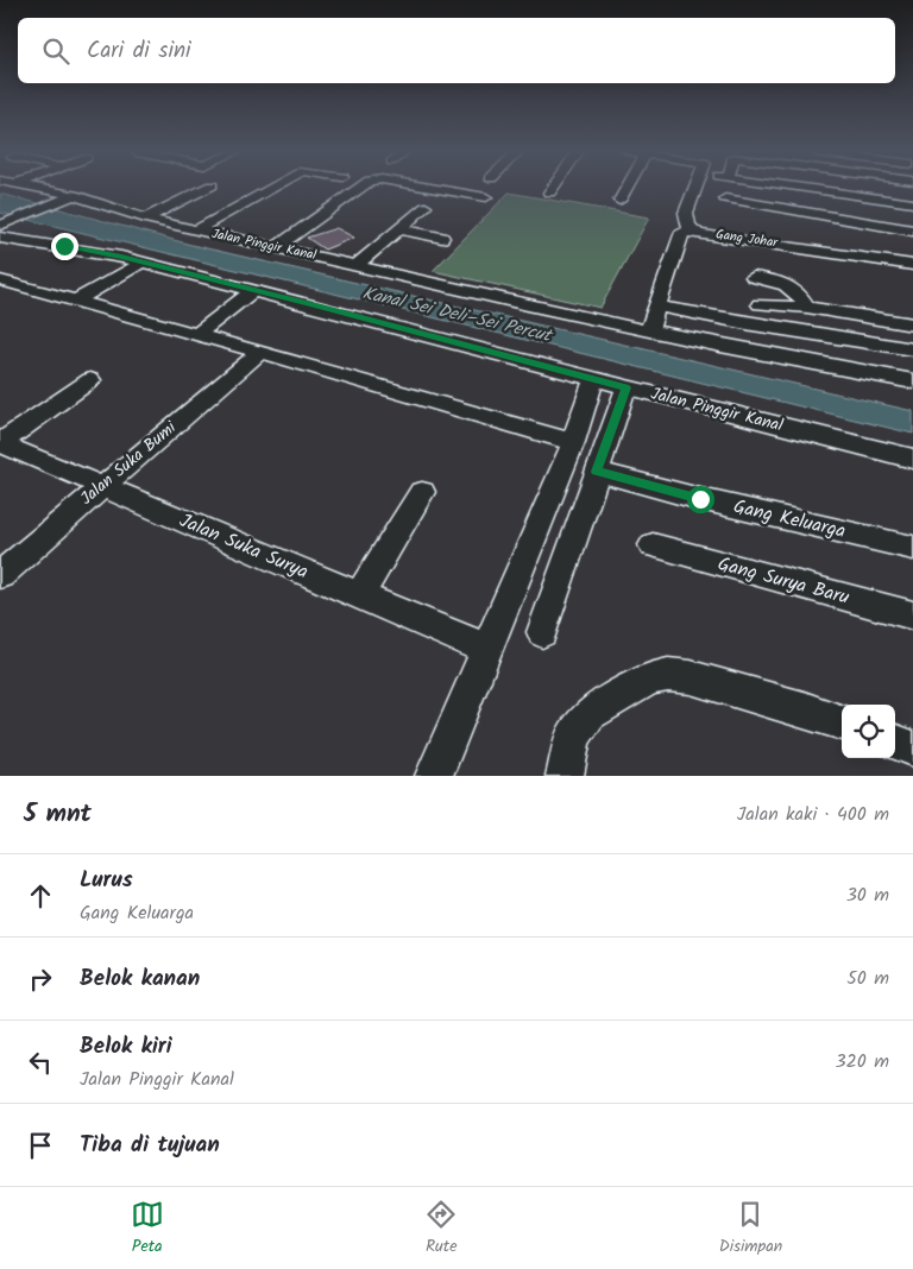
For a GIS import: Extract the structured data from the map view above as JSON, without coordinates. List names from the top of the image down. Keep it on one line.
{"streets":{"street":["Gang Johar","Jalan Pinggir Kanal","Jalan Suka Bumi","Gang Keluarga","Jalan Suka Surya","Gang Surya Baru"]},"crossings":[["Gang Johar","Jalan Pinggir Kanal"],["Jalan Suka Bumi","Jalan Suka Surya"]],"water":["Kanal Sei Deli–Sei Percut"],"page":{"search":"Cari di sini","heading":["5 mnt","Jalan kaki · 400 m"],"list":[["Lurus","Gang Keluarga","30 m"],["Belok kanan","50 m"],["Belok kiri","Jalan Pinggir Kanal","320 m"],"Tiba di tujuan"],"nav":["Peta","Rute","Disimpan"]}}
